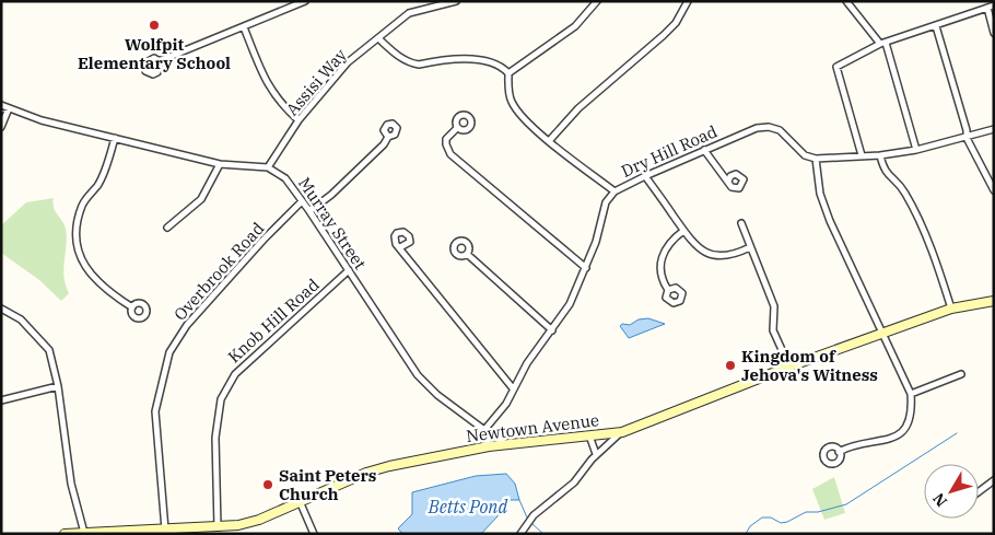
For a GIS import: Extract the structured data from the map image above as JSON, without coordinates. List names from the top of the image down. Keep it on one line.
{"streets":{"main road":["Newtown Avenue"],"street":["Assisi Way","Dry Hill Road","Murray Street","Overbrook Road","Knob Hill Road"]},"crossings":[["Assisi Way","Murray Street"],["Dry Hill Road","Murray Street"],["Murray Street","Overbrook Road"],["Murray Street","Knob Hill Road"],["Murray Street","Newtown Avenue"],["Overbrook Road","Newtown Avenue"],["Knob Hill Road","Newtown Avenue"]],"water":["Betts Pond"],"places":["Wolfpit Elementary School","Kingdom of Jehova's Witness","Saint Peters Church"],"north":"bottom left"}
